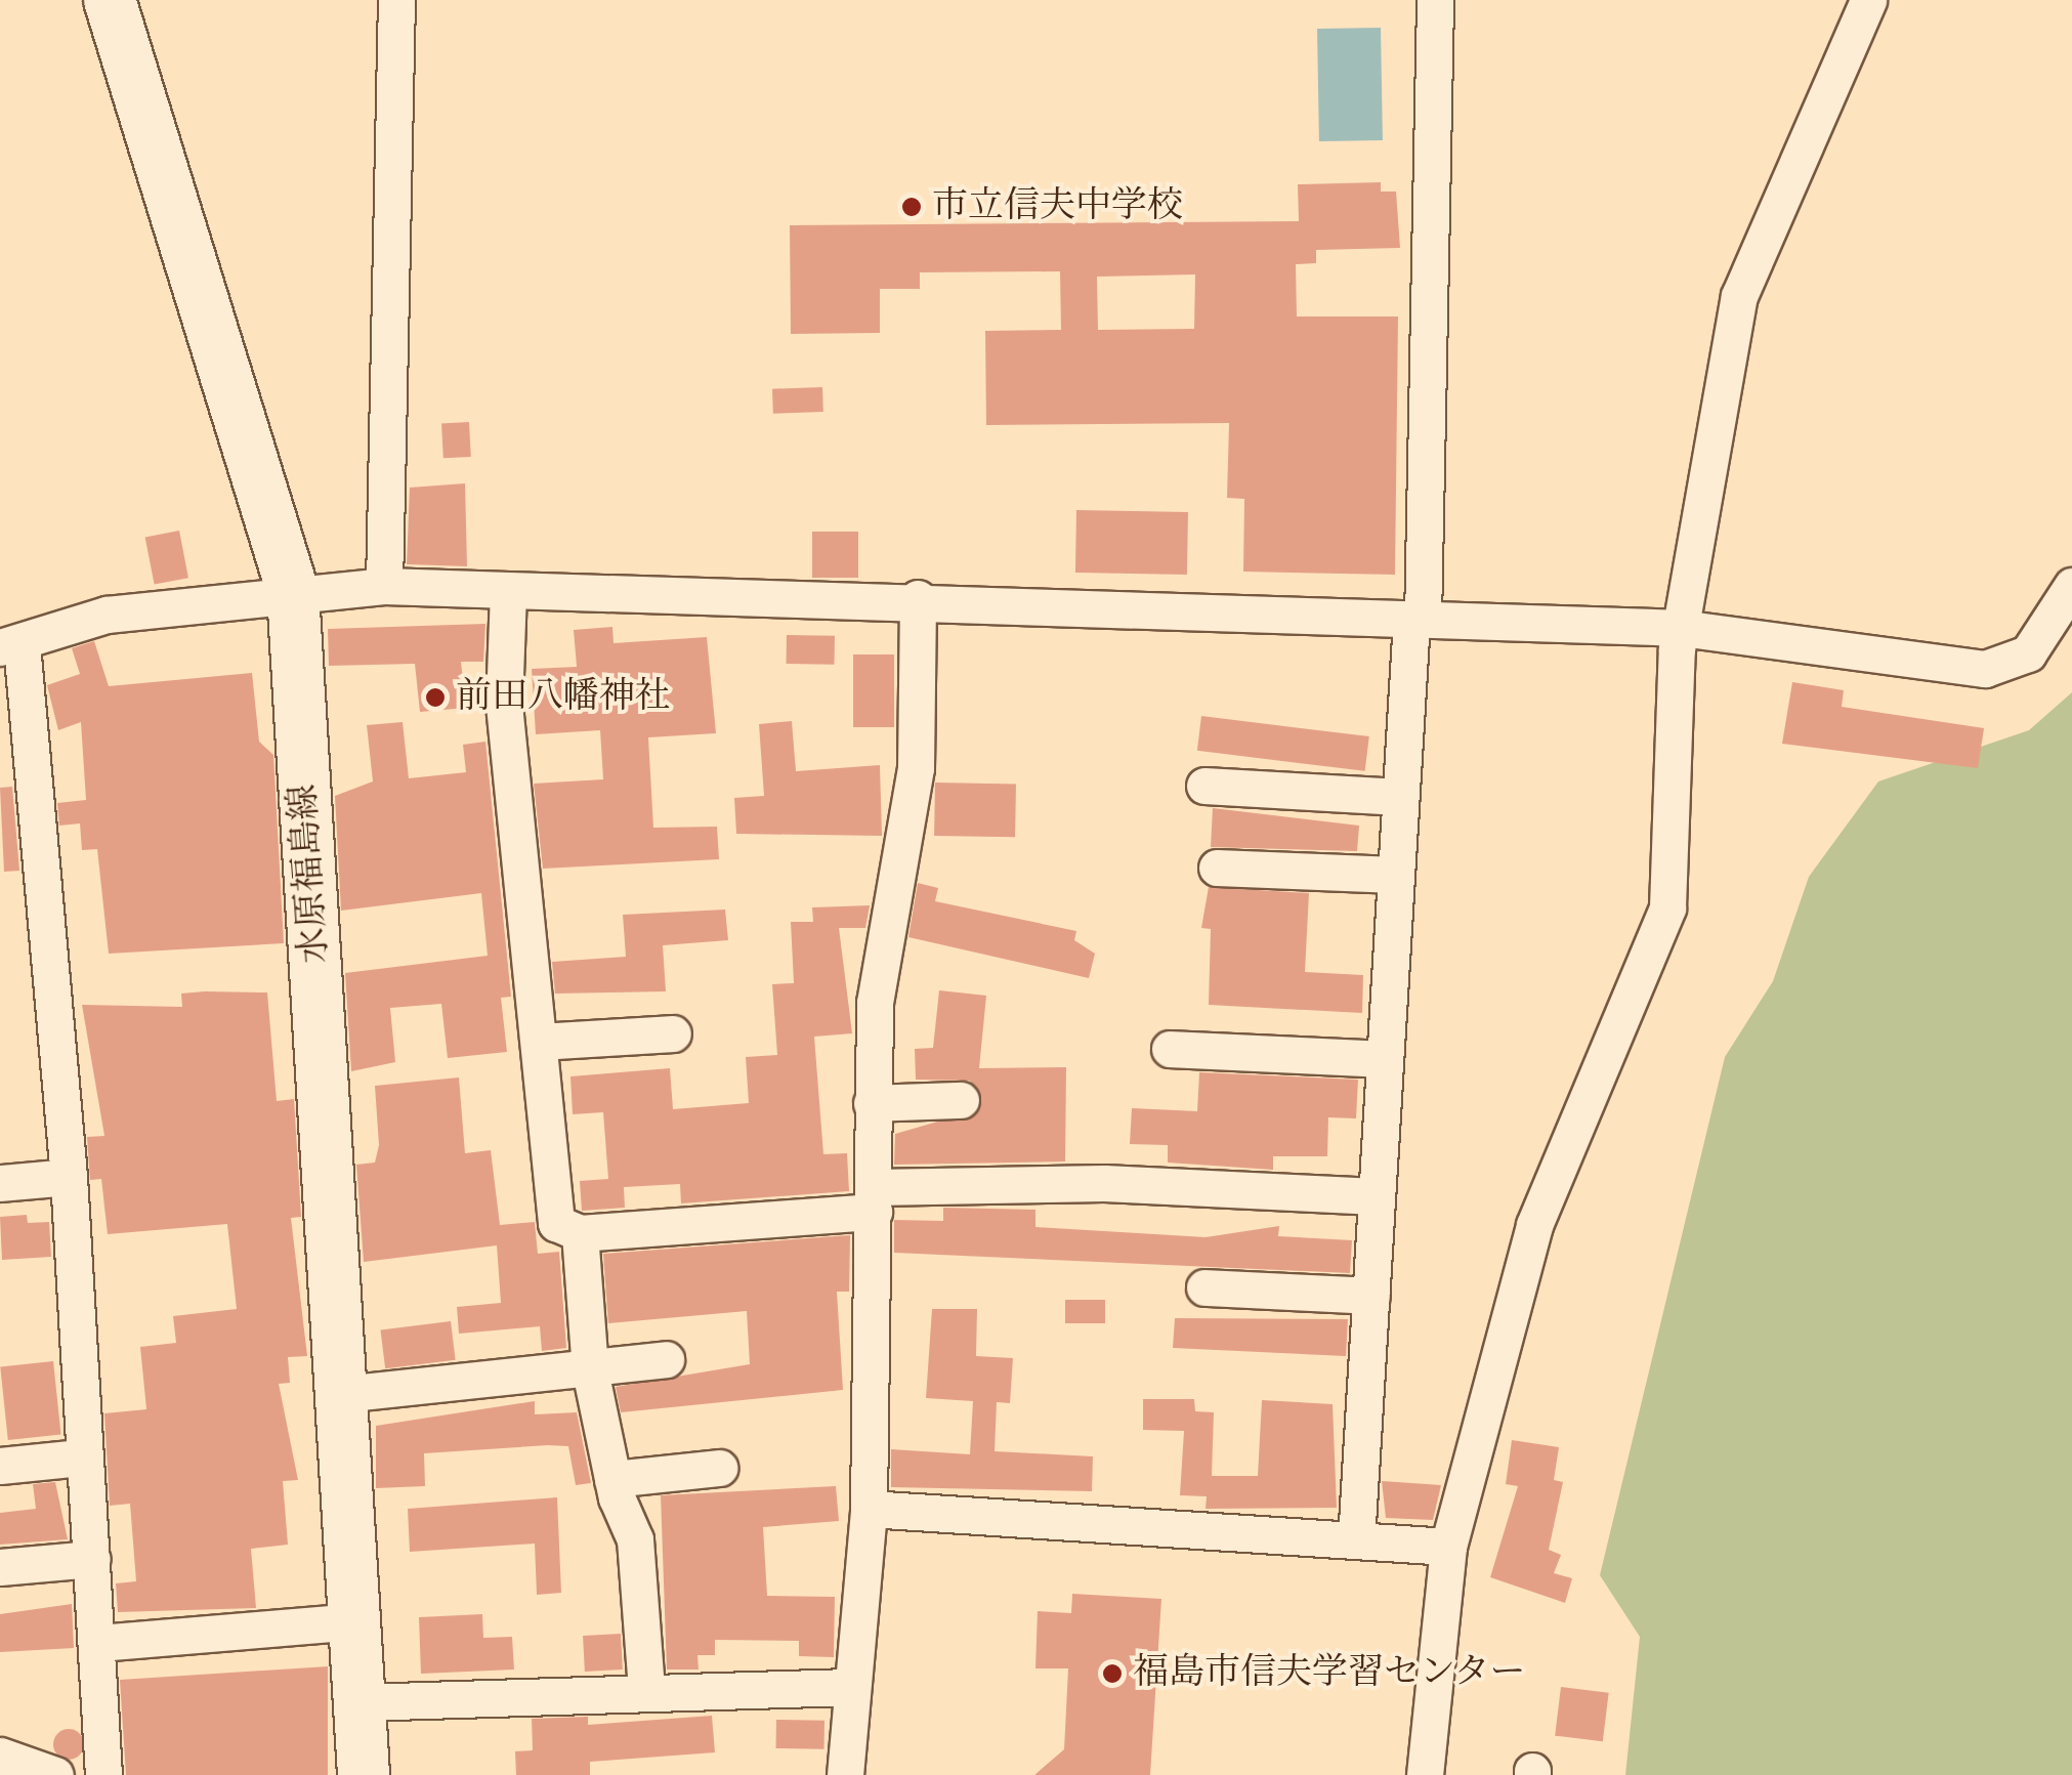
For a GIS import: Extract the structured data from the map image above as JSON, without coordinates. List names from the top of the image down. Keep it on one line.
{"streets":{"main road":["水原福島線"]},"places":["市立信夫中学校","前田八幡神社","福島市信夫学習センター"]}
